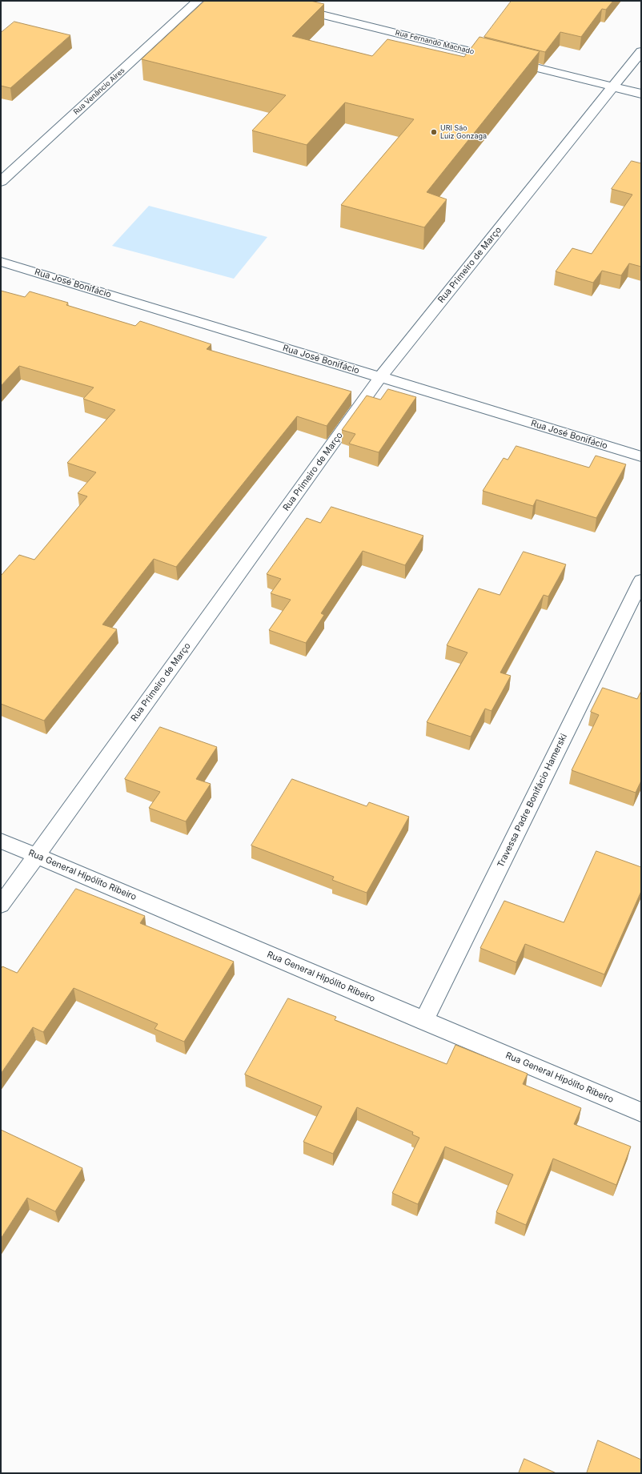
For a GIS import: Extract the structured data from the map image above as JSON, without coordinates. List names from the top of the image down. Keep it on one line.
{"streets":{"street":["Rua Fernando Machado","Rua Venâncio Aires","Rua Primeiro de Março","Rua José Bonifácio","Travessa Padre Bonifácio Hamerski","Rua General Hipólito Ribeiro"]},"crossings":[["Rua Fernando Machado","Rua Primeiro de Março"],["Rua Primeiro de Março","Rua José Bonifácio"],["Rua Primeiro de Março","Rua General Hipólito Ribeiro"],["Travessa Padre Bonifácio Hamerski","Rua General Hipólito Ribeiro"]],"places":["URI São Luiz Gonzaga"]}
